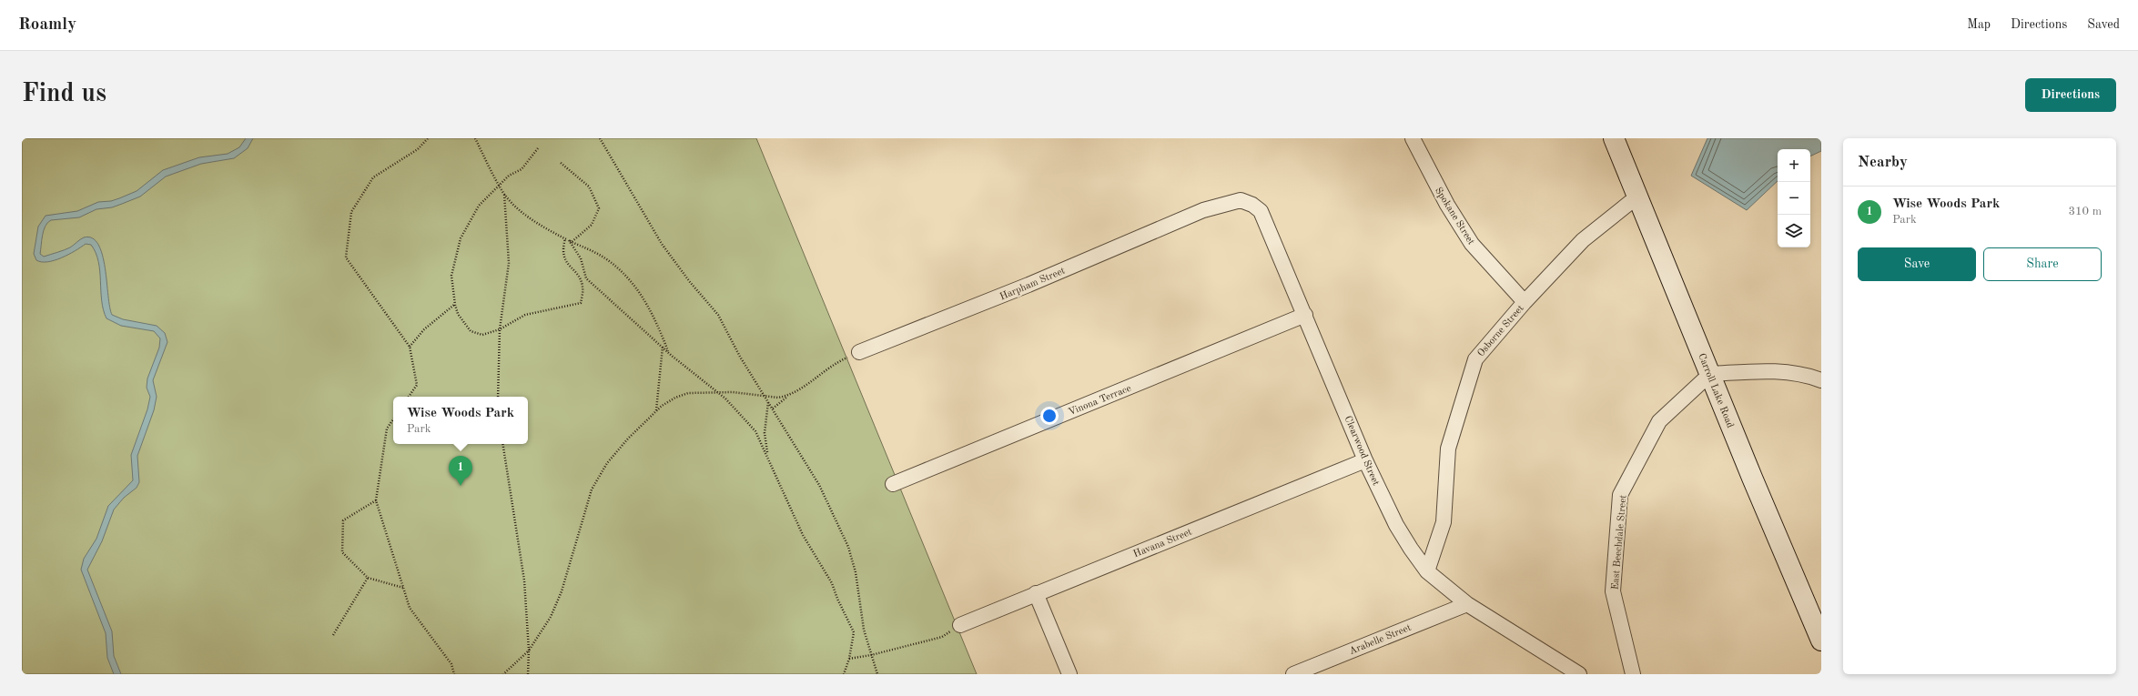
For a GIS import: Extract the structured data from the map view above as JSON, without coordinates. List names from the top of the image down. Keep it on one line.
{"streets":{"street":["Spokane Street","Harpham Street","Osborne Street","Carroll Lake Road","Vinona Terrace","Clearwood Street","Havana Street","East Beechdale Street","Arabelle Street"]},"crossings":[["Spokane Street","Osborne Street"],["Harpham Street","Clearwood Street"],["Osborne Street","Carroll Lake Road"],["Osborne Street","Clearwood Street"],["Carroll Lake Road","East Beechdale Street"],["Vinona Terrace","Clearwood Street"],["Clearwood Street","Havana Street"],["Clearwood Street","Arabelle Street"]],"page":{"header":"Roamly","nav":["Map","Directions","Saved"],"buttons":["Directions",["Save","Share"]],"title":"Find us","heading":"Nearby","map_buttons":["+","−"],"list":[{"mark":"1","name":"Wise Woods Park","note":"Park","value":"310 m"}],"popup":["Wise Woods Park","Park"],"pins":"1"}}
